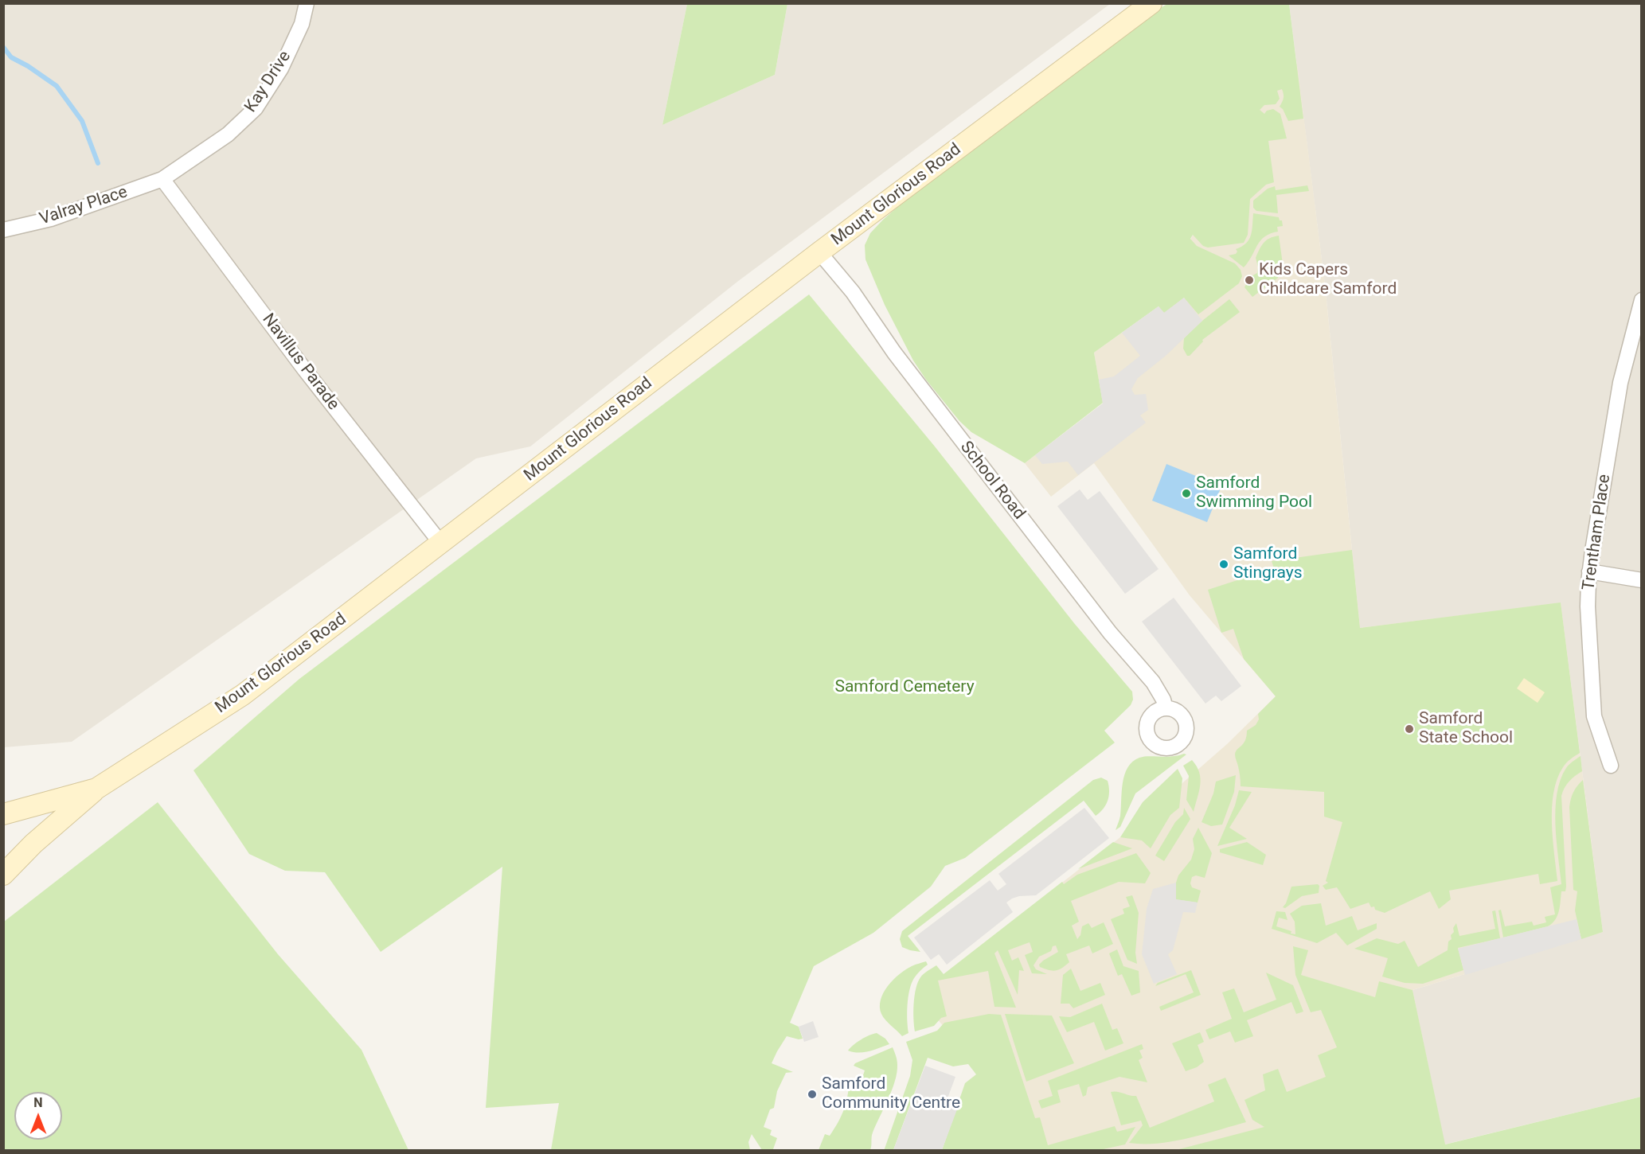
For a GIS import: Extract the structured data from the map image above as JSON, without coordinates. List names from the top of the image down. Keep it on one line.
{"streets":{"main road":["Mount Glorious Road"],"street":["Kay Drive","Valray Place","Navillus Parade","School Road","Trentham Place"]},"crossings":[["Kay Drive","Valray Place"],["Kay Drive","Navillus Parade"],["Mount Glorious Road","Navillus Parade"],["Mount Glorious Road","School Road"],["Valray Place","Navillus Parade"]],"parks":["Samford Cemetery"],"places":["Kids Capers Childcare Samford","Samford Swimming Pool","Samford Stingrays","Samford State School","Samford Community Centre"],"north":"top"}
